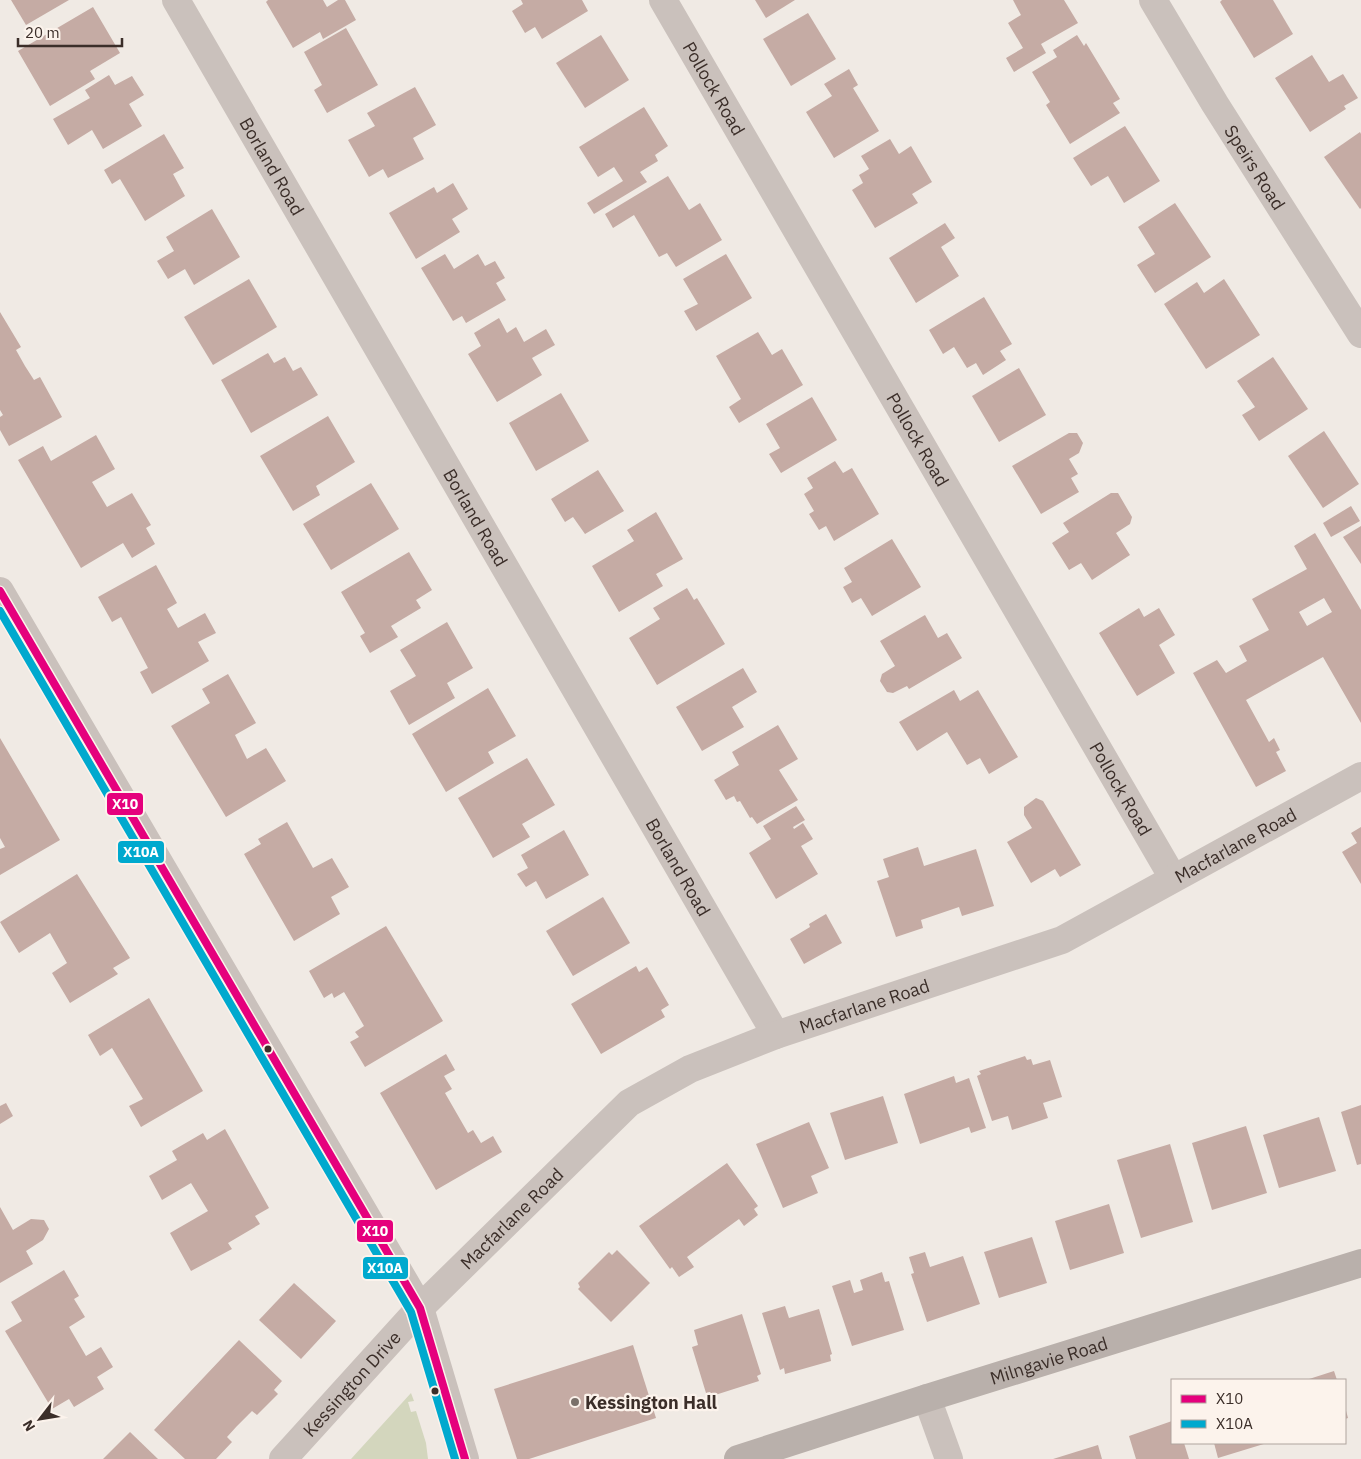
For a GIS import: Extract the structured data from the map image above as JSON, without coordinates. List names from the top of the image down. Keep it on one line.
{"streets":{"main road":["Milngavie Road"],"street":["Pollock Road","Borland Road","Speirs Road","Macfarlane Road","Kessington Drive"]},"crossings":[["Pollock Road","Macfarlane Road"],["Borland Road","Macfarlane Road"],["Macfarlane Road","Kessington Drive"]],"places":["Kessington Hall"],"lines":["transit line X10","transit line X10A"],"legend":["X10","X10A"],"scale_bar":"20 m","north":"bottom left"}
